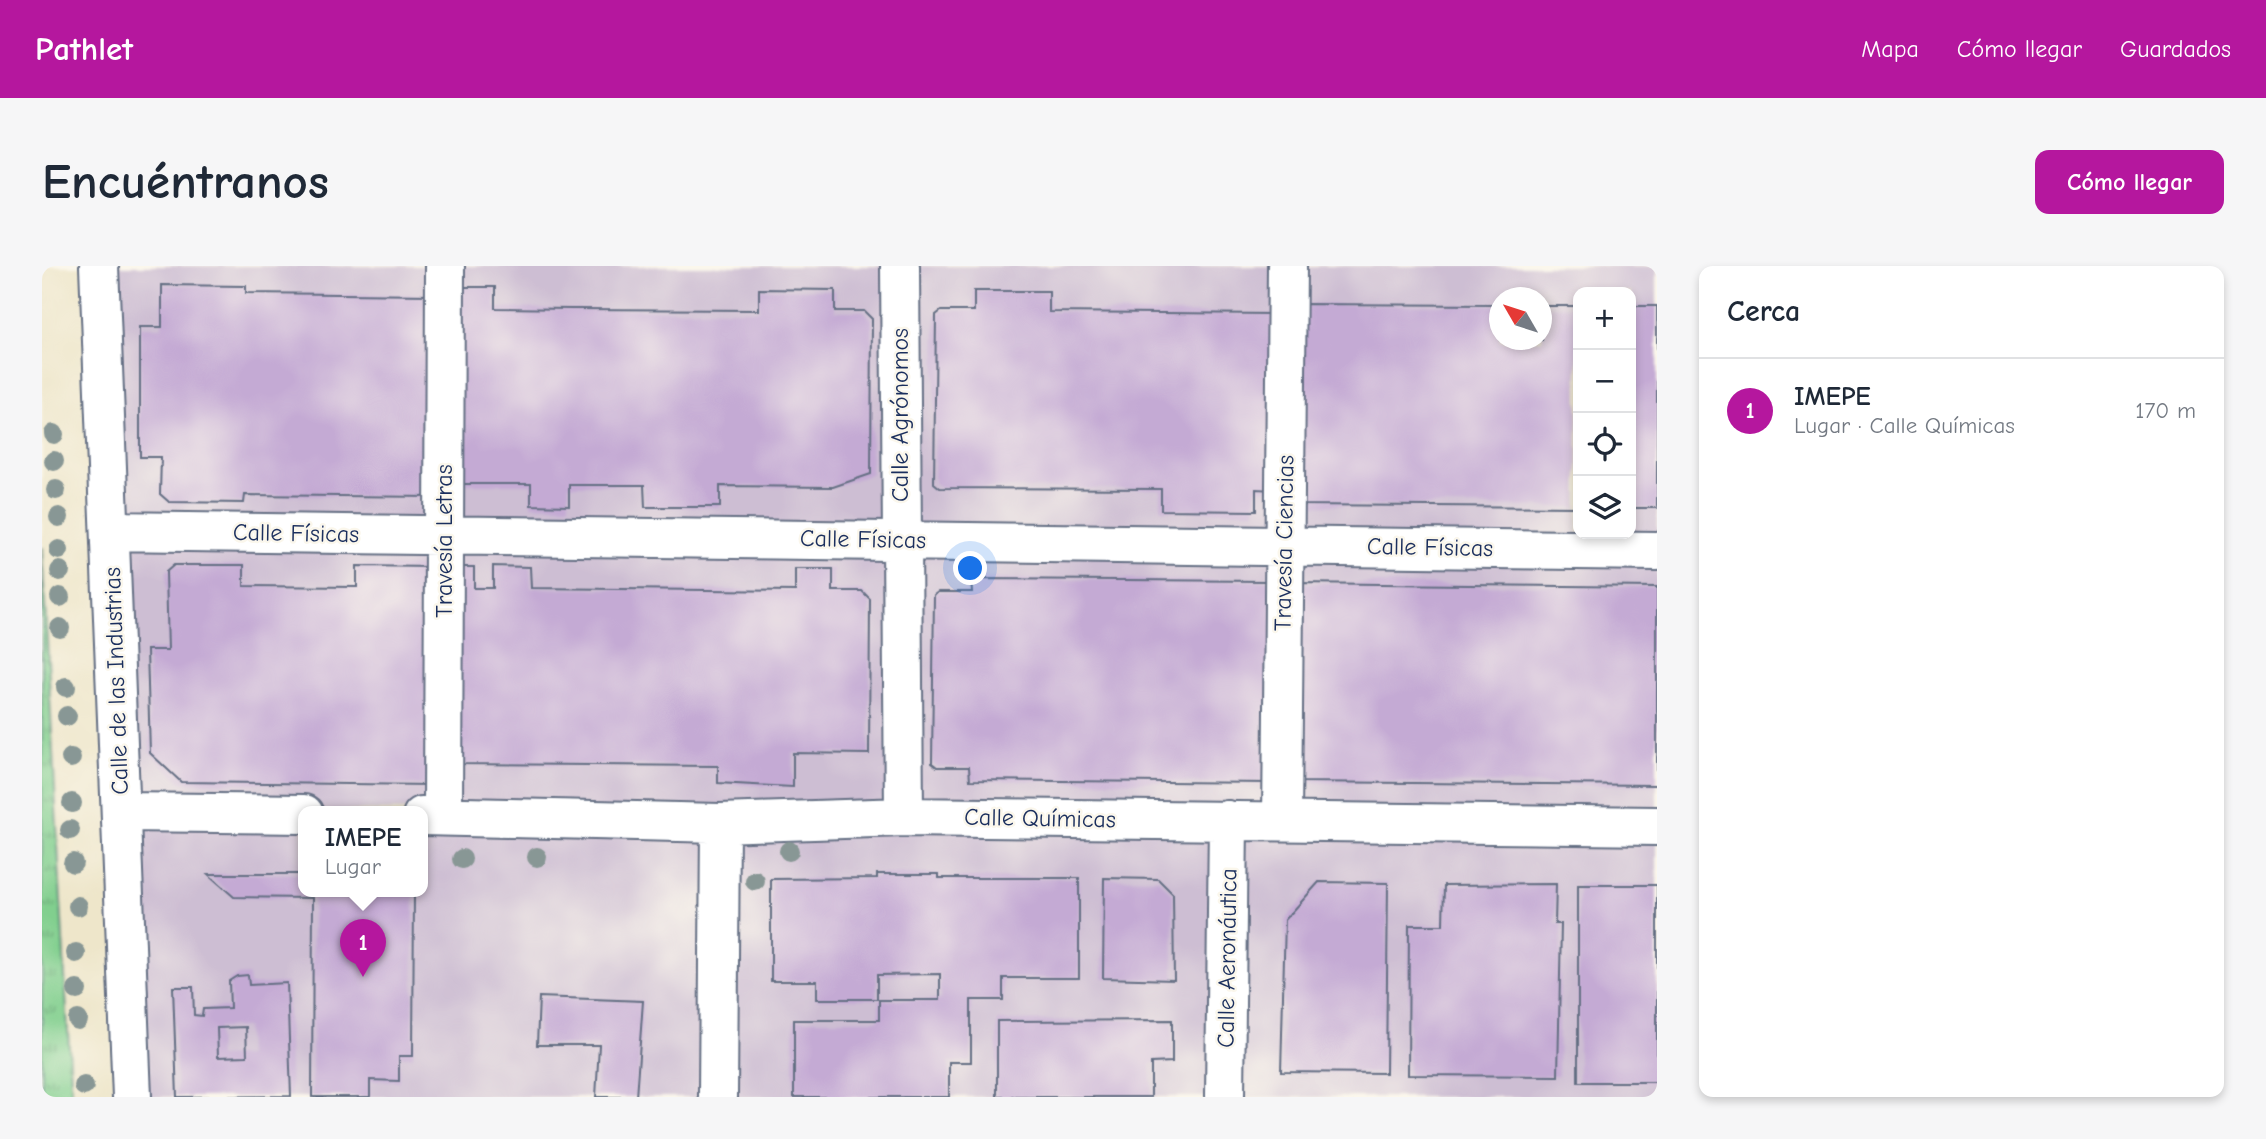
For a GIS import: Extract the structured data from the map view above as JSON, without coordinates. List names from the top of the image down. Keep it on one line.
{"streets":{"street":["Calle Agrónomos","Calle Físicas","Travesía Letras","Travesía Ciencias","Calle de las Industrias","Calle Químicas","Calle Aeronáutica"]},"crossings":[["Calle Agrónomos","Calle Físicas"],["Calle Agrónomos","Calle Químicas"],["Calle Físicas","Travesía Letras"],["Calle Físicas","Travesía Ciencias"],["Calle Físicas","Calle de las Industrias"],["Travesía Letras","Calle Químicas"],["Travesía Ciencias","Calle Químicas"],["Calle Químicas","Calle Aeronáutica"]],"north":"top left","page":{"header":"Pathlet","nav":["Mapa","Cómo llegar","Guardados"],"buttons":"Cómo llegar","title":"Encuéntranos","heading":"Cerca","map_buttons":["+","−"],"list":[{"mark":"1","name":"IMEPE","note":"Lugar · Calle Químicas","value":"170 m"}],"popup":["IMEPE","Lugar"],"pins":"1"}}
